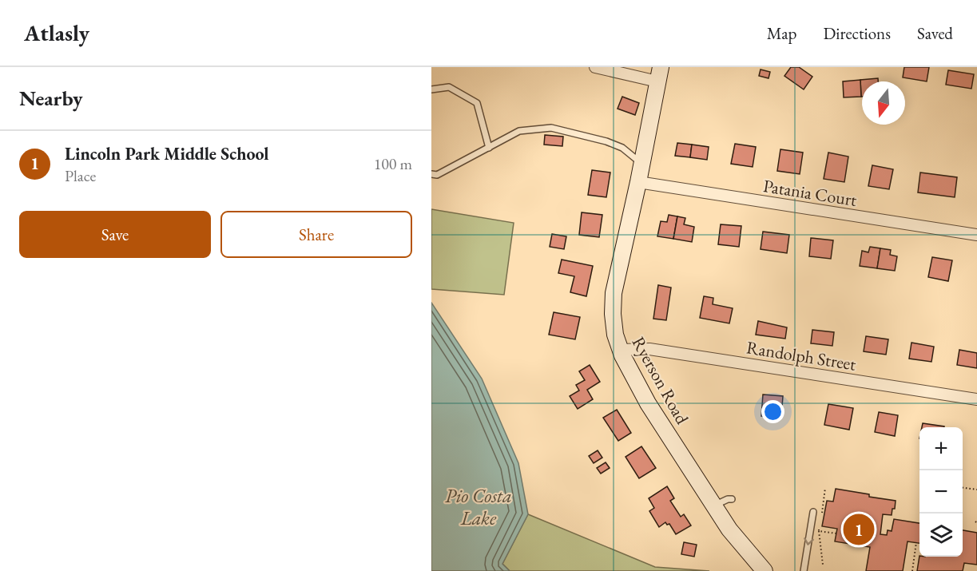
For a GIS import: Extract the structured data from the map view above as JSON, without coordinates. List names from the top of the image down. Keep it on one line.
{"streets":{"street":["Patania Court","Randolph Street","Ryerson Road"]},"crossings":[["Patania Court","Ryerson Road"],["Randolph Street","Ryerson Road"]],"water":["Pio Costa Lake"],"north":"bottom","page":{"header":"Atlasly","nav":["Map","Directions","Saved"],"heading":"Nearby","list":[{"mark":"1","name":"Lincoln Park Middle School","note":"Place","value":"100 m"}],"buttons":["Save","Share"],"map_buttons":["+","−"],"pins":"1"}}
